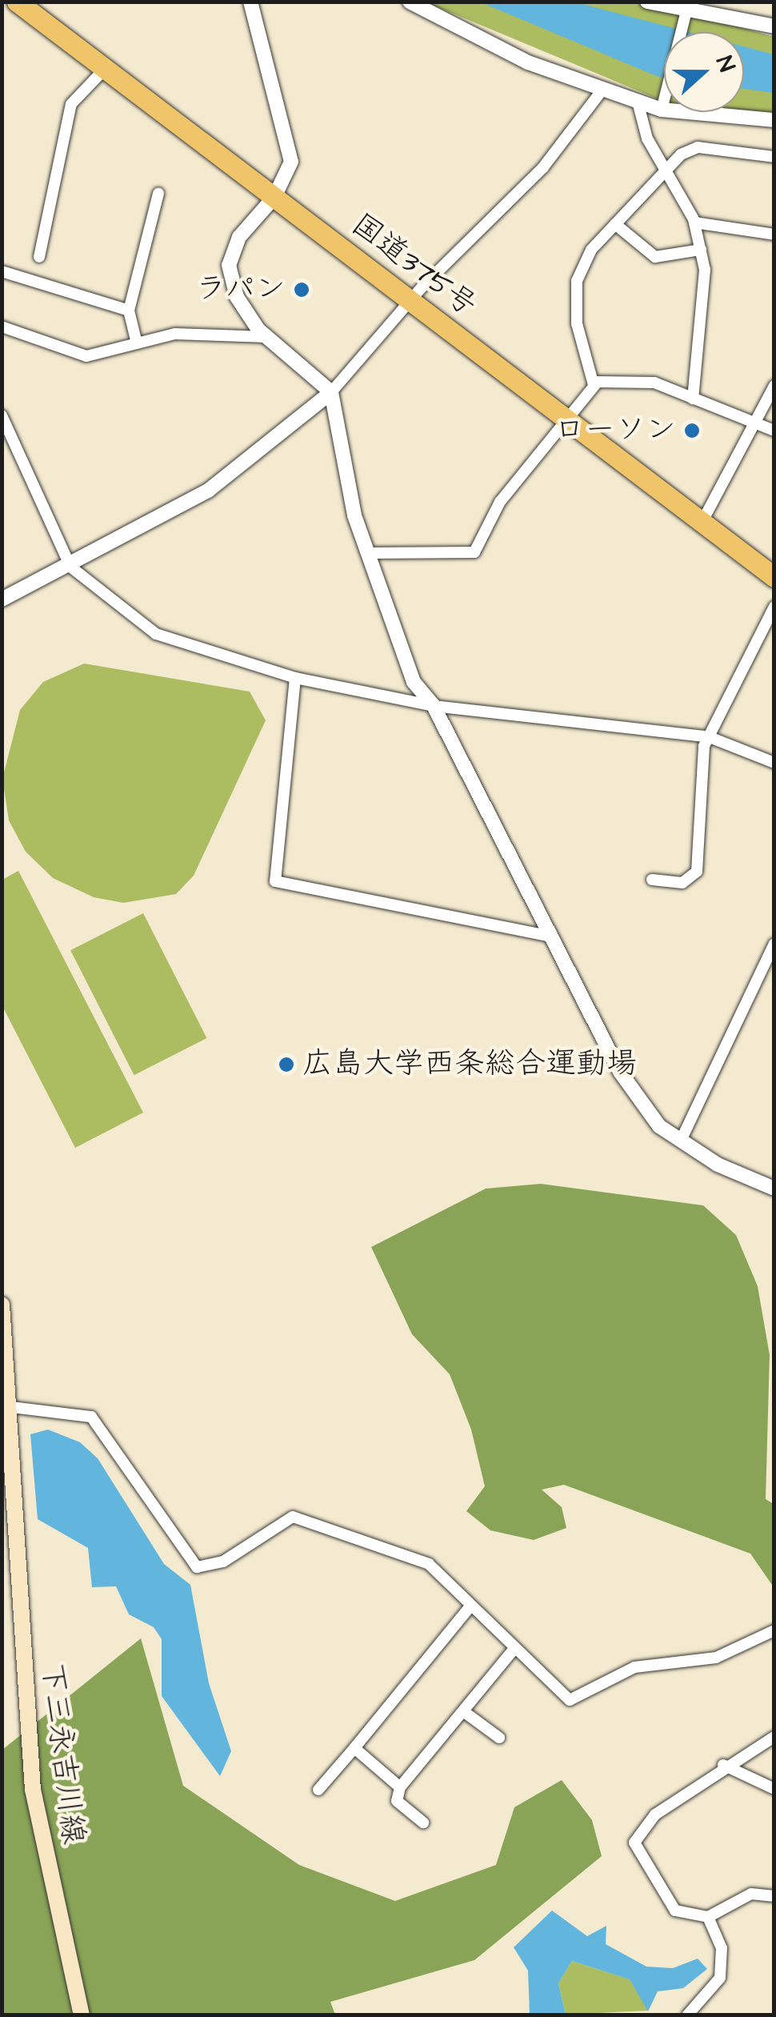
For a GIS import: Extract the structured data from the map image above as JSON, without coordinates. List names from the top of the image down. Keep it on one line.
{"streets":{"highway":["国道375号"],"main road":["下三永吉川線"]},"places":["ラパン","ローソン","広島大学西条総合運動場"],"north":"right"}
